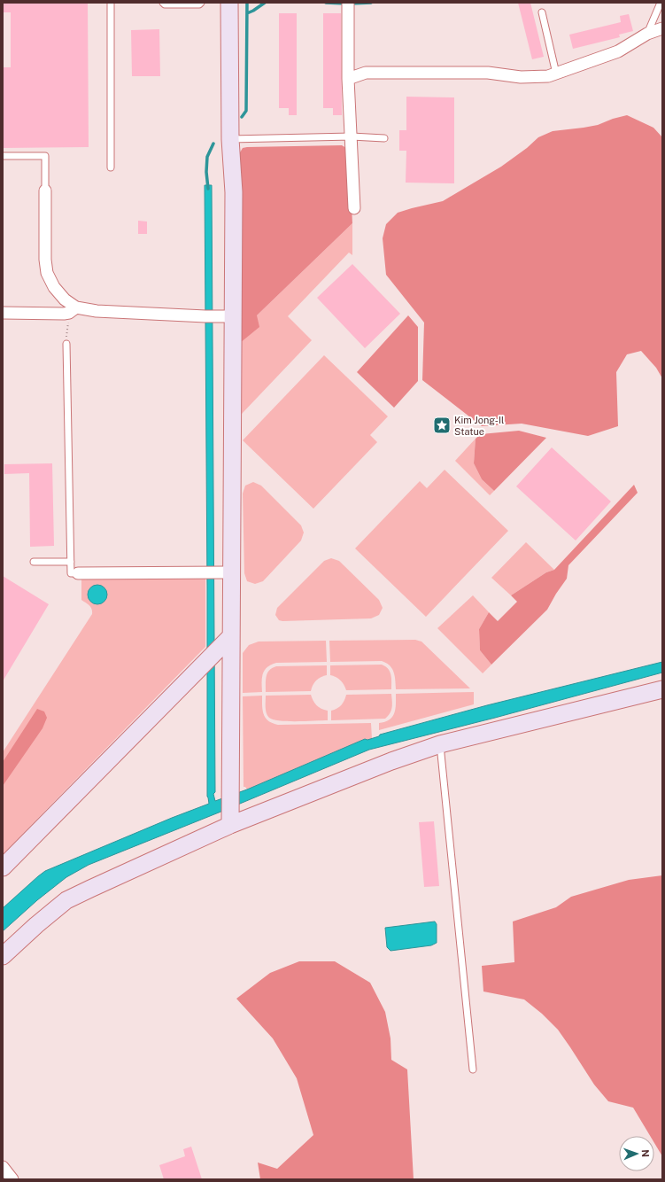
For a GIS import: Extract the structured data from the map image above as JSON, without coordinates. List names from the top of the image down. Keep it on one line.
{"places":{"place":["Kim Jong-Il Statue"]},"north":"right"}
